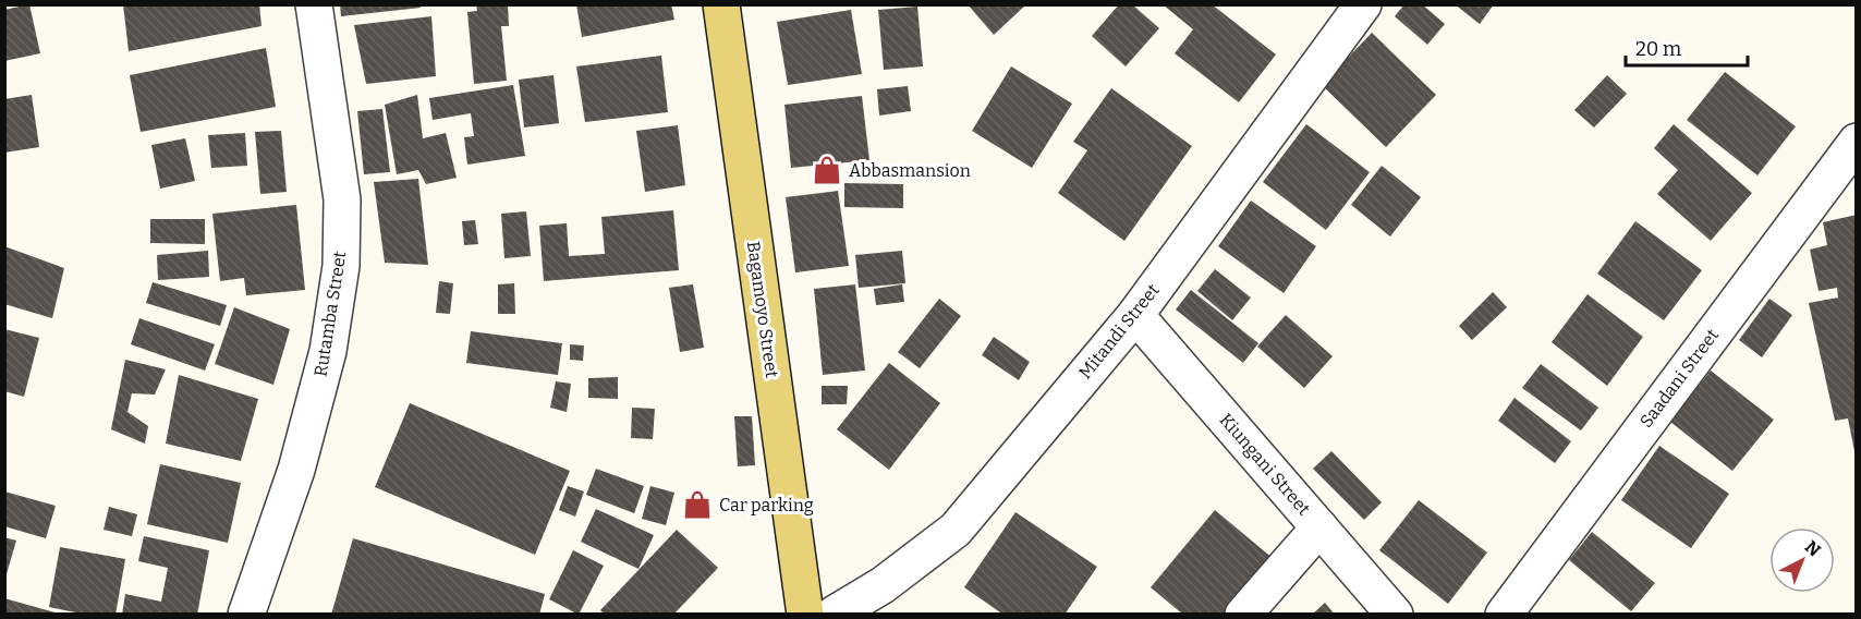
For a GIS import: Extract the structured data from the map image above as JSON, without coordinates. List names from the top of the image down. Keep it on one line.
{"streets":{"main road":["Bagamoyo Street"],"street":["Rutamba Street","Mitandi Street","Saadani Street","Kiungani Street"]},"crossings":[["Mitandi Street","Kiungani Street"]],"places":{"shop":["Abbasmansion","Car parking"]},"scale_bar":"20 m","north":"top right"}
